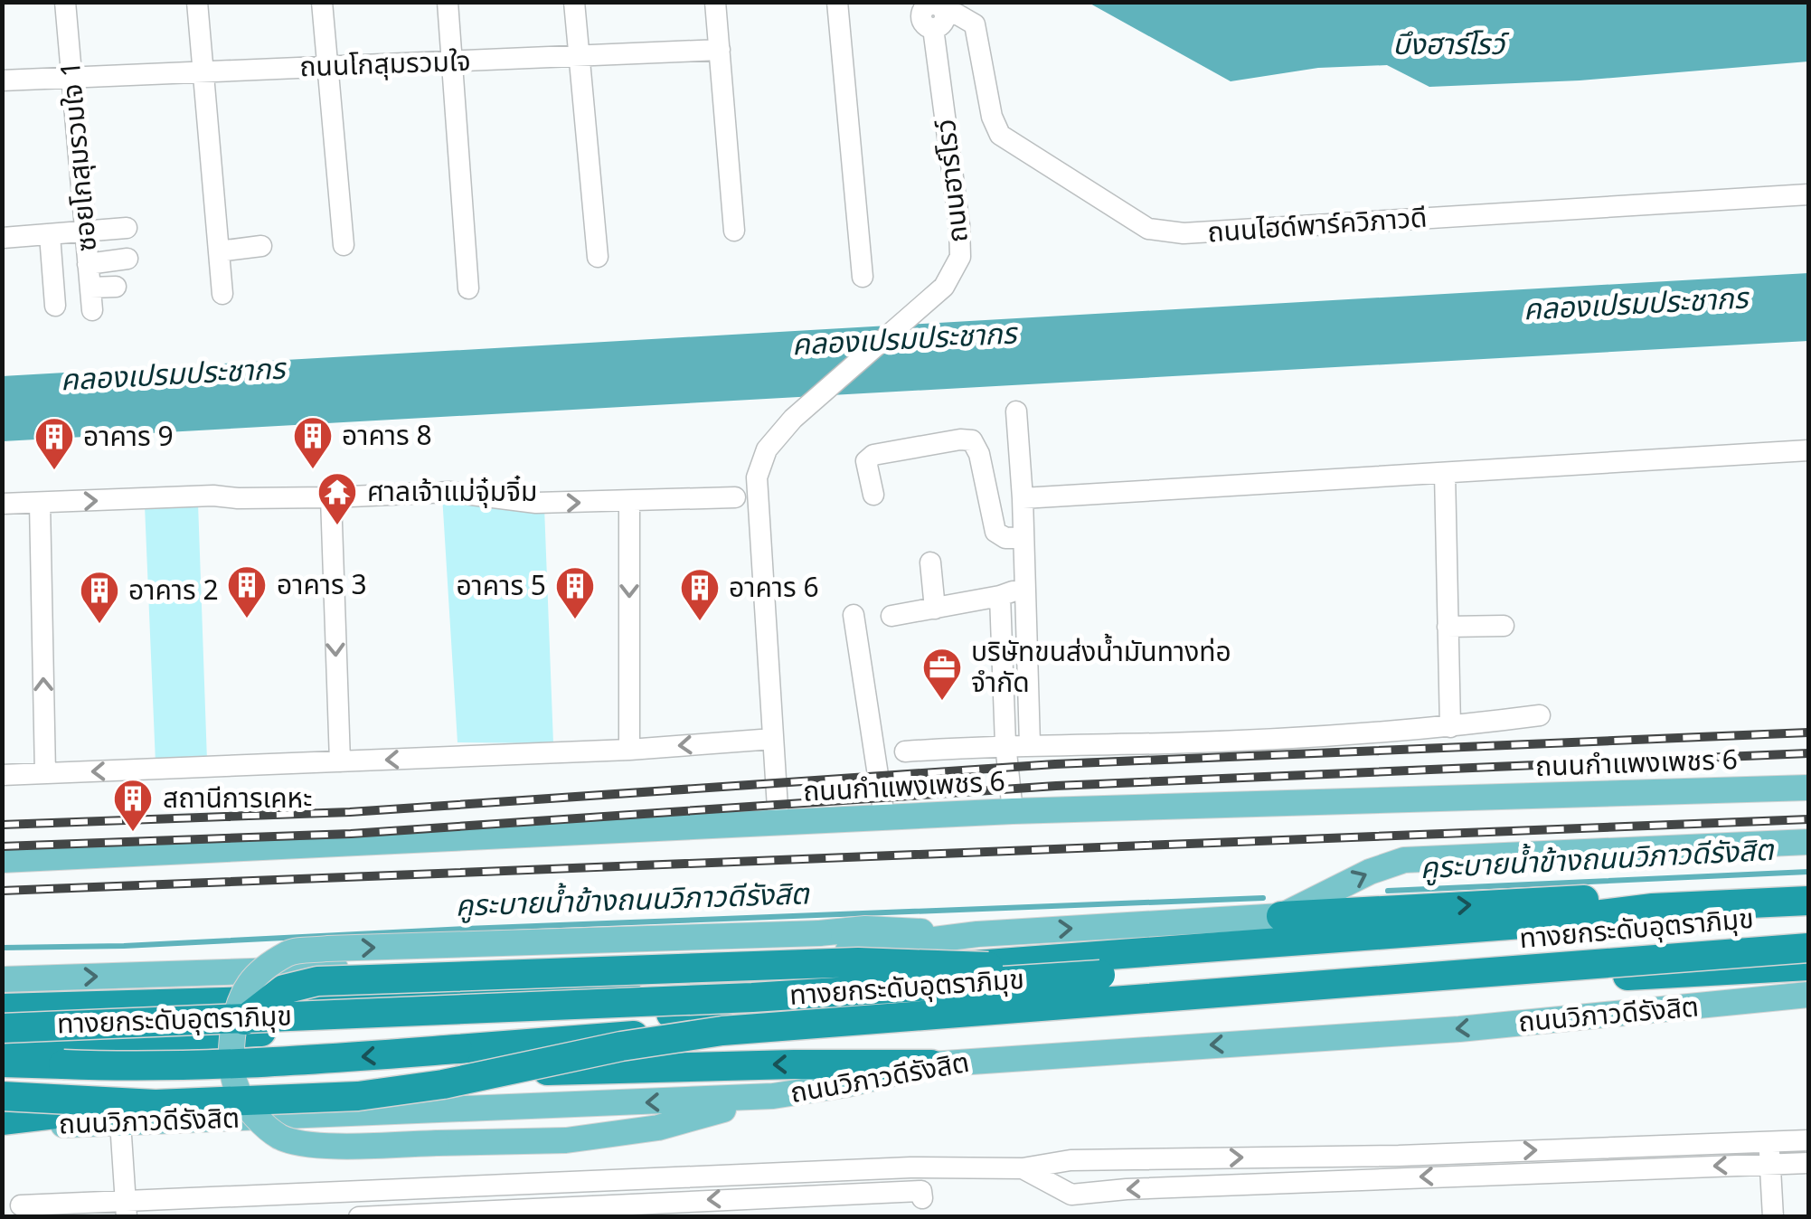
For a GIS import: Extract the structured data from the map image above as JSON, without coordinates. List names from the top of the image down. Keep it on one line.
{"streets":{"highway":["ทางยกระดับอุตราภิมุข","ถนนวิภาวดีรังสิต"],"main road":["ถนนกำแพงเพชร 6"],"street":["ถนนโกสุมรวมใจ","ซอยโกสุมรวมใจ 1","ถนนฮาร์โรว์","ถนนไฮด์พาร์ควิภาวดี"]},"crossings":[["ถนนโกสุมรวมใจ","ซอยโกสุมรวมใจ 1"],["ถนนฮาร์โรว์","ถนนไฮด์พาร์ควิภาวดี"],["ถนนฮาร์โรว์","ถนนกำแพงเพชร 6"]],"water":["บึงฮาร์โรว์","คลองเปรมประชากร","คูระบายน้ำข้างถนนวิภาวดีรังสิต"],"places":{"building":["อาคาร 8","อาคาร 9","อาคาร 3","อาคาร 5","อาคาร 6","อาคาร 2","สถานีการเคหะ"],"temple":["ศาลเจ้าแม่จุ๋มจิ๋ม"],"office":["บริษัทขนส่งน้ำมันทางท่อ จำกัด"]}}
